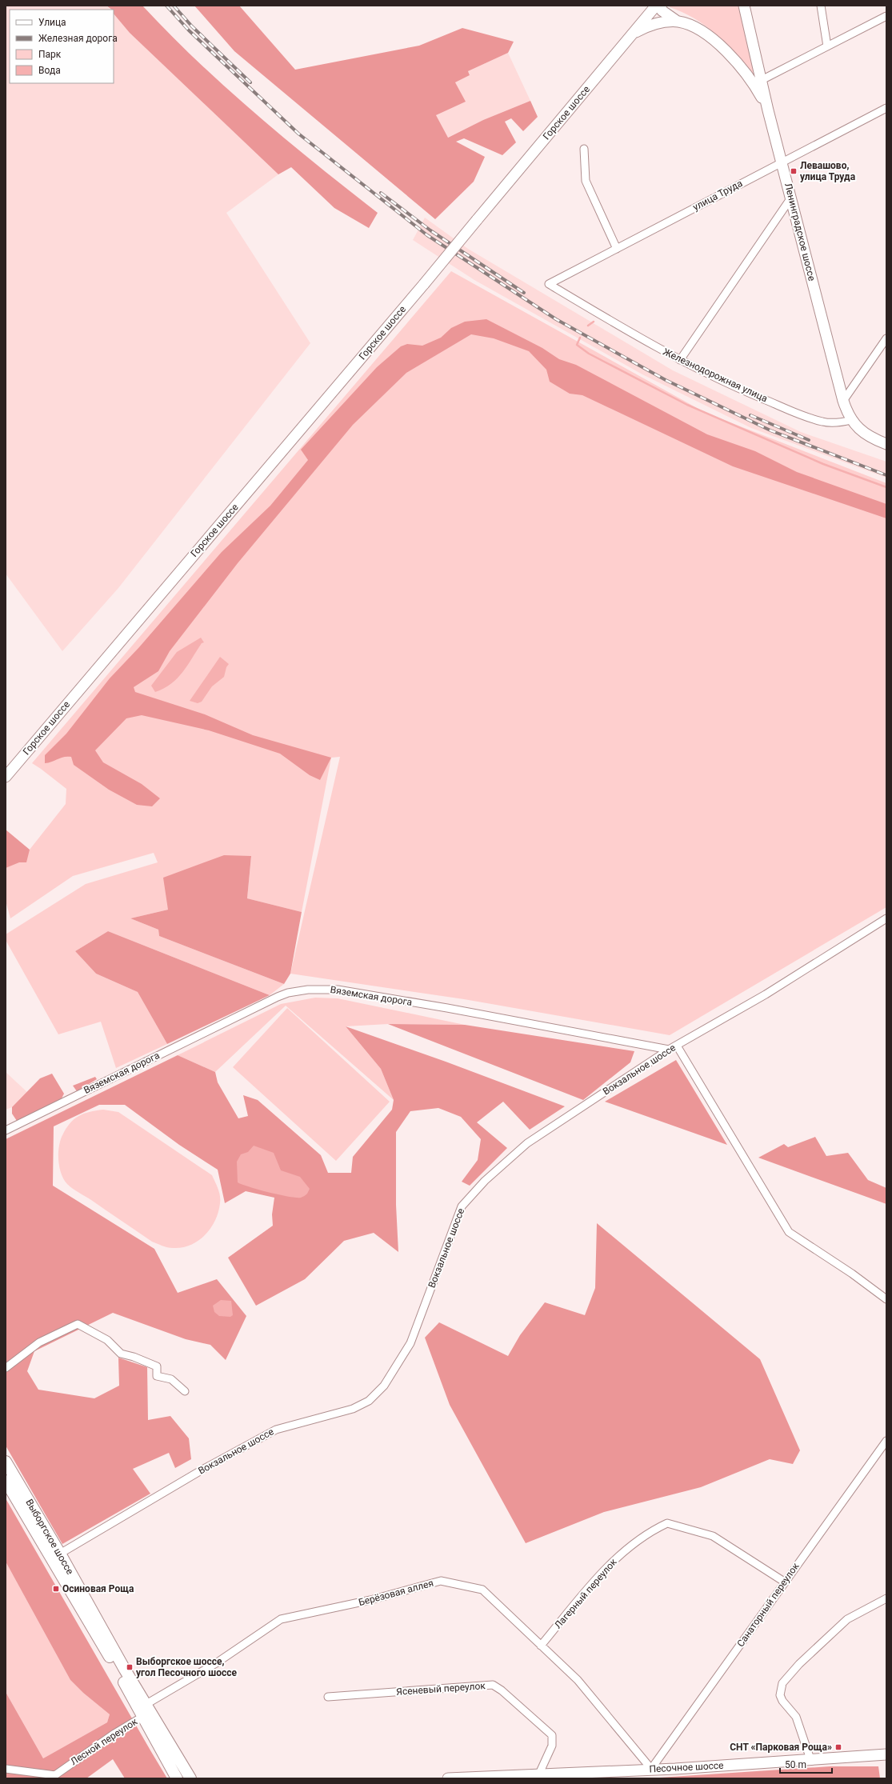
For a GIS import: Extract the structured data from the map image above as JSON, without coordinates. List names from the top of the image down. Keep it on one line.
{"streets":{"main road":["Горское шоссе","Ленинградское шоссе","Выборгское шоссе","Песочное шоссе"],"street":["улица Труда","Железнодорожная улица","Вяземская дорога","Вокзальное шоссе","Берёзовая аллея","Лагерный переулок","Санаторный переулок","Ясеневый переулок","Лесной переулок"]},"crossings":[["улица Труда","Ленинградское шоссе"],["улица Труда","Железнодорожная улица"],["Ленинградское шоссе","Железнодорожная улица"],["Вяземская дорога","Вокзальное шоссе"],["Вокзальное шоссе","Выборгское шоссе"],["Выборгское шоссе","Берёзовая аллея"],["Выборгское шоссе","Лесной переулок"],["Берёзовая аллея","Лагерный переулок"],["Берёзовая аллея","Санаторный переулок"],["Берёзовая аллея","Песочное шоссе"],["Лагерный переулок","Санаторный переулок"],["Санаторный переулок","Песочное шоссе"],["Ясеневый переулок","Песочное шоссе"]],"places":{"transit":["Левашово, улица Труда","Осиновая Роща","Выборгское шоссе, угол Песочного шоссе","СНТ «Парковая Роща»"]},"legend":["Улица","Железная дорога","Парк","Вода"],"scale_bar":"50 m"}
